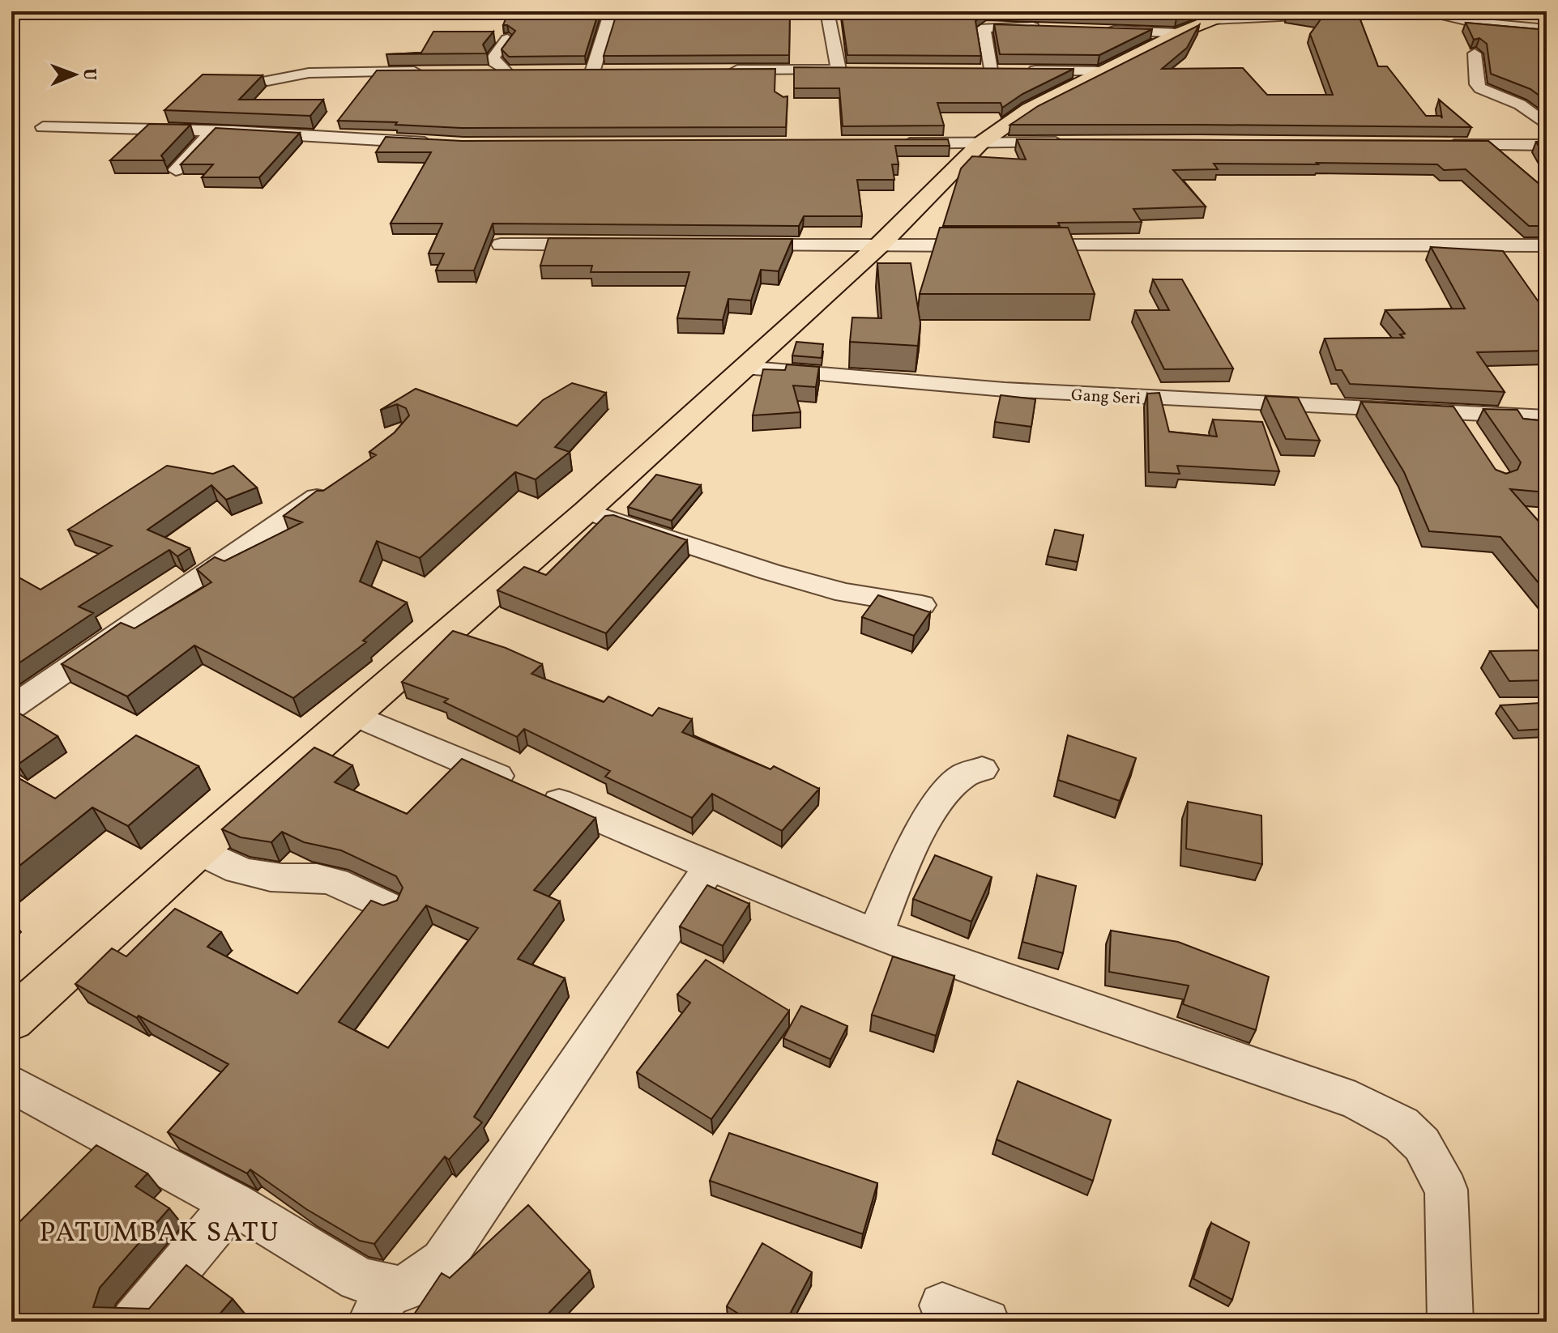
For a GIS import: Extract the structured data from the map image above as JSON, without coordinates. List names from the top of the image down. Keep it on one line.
{"streets":{"street":["Gang Seri"]},"districts":["PATUMBAK SATU"],"north":"right"}
